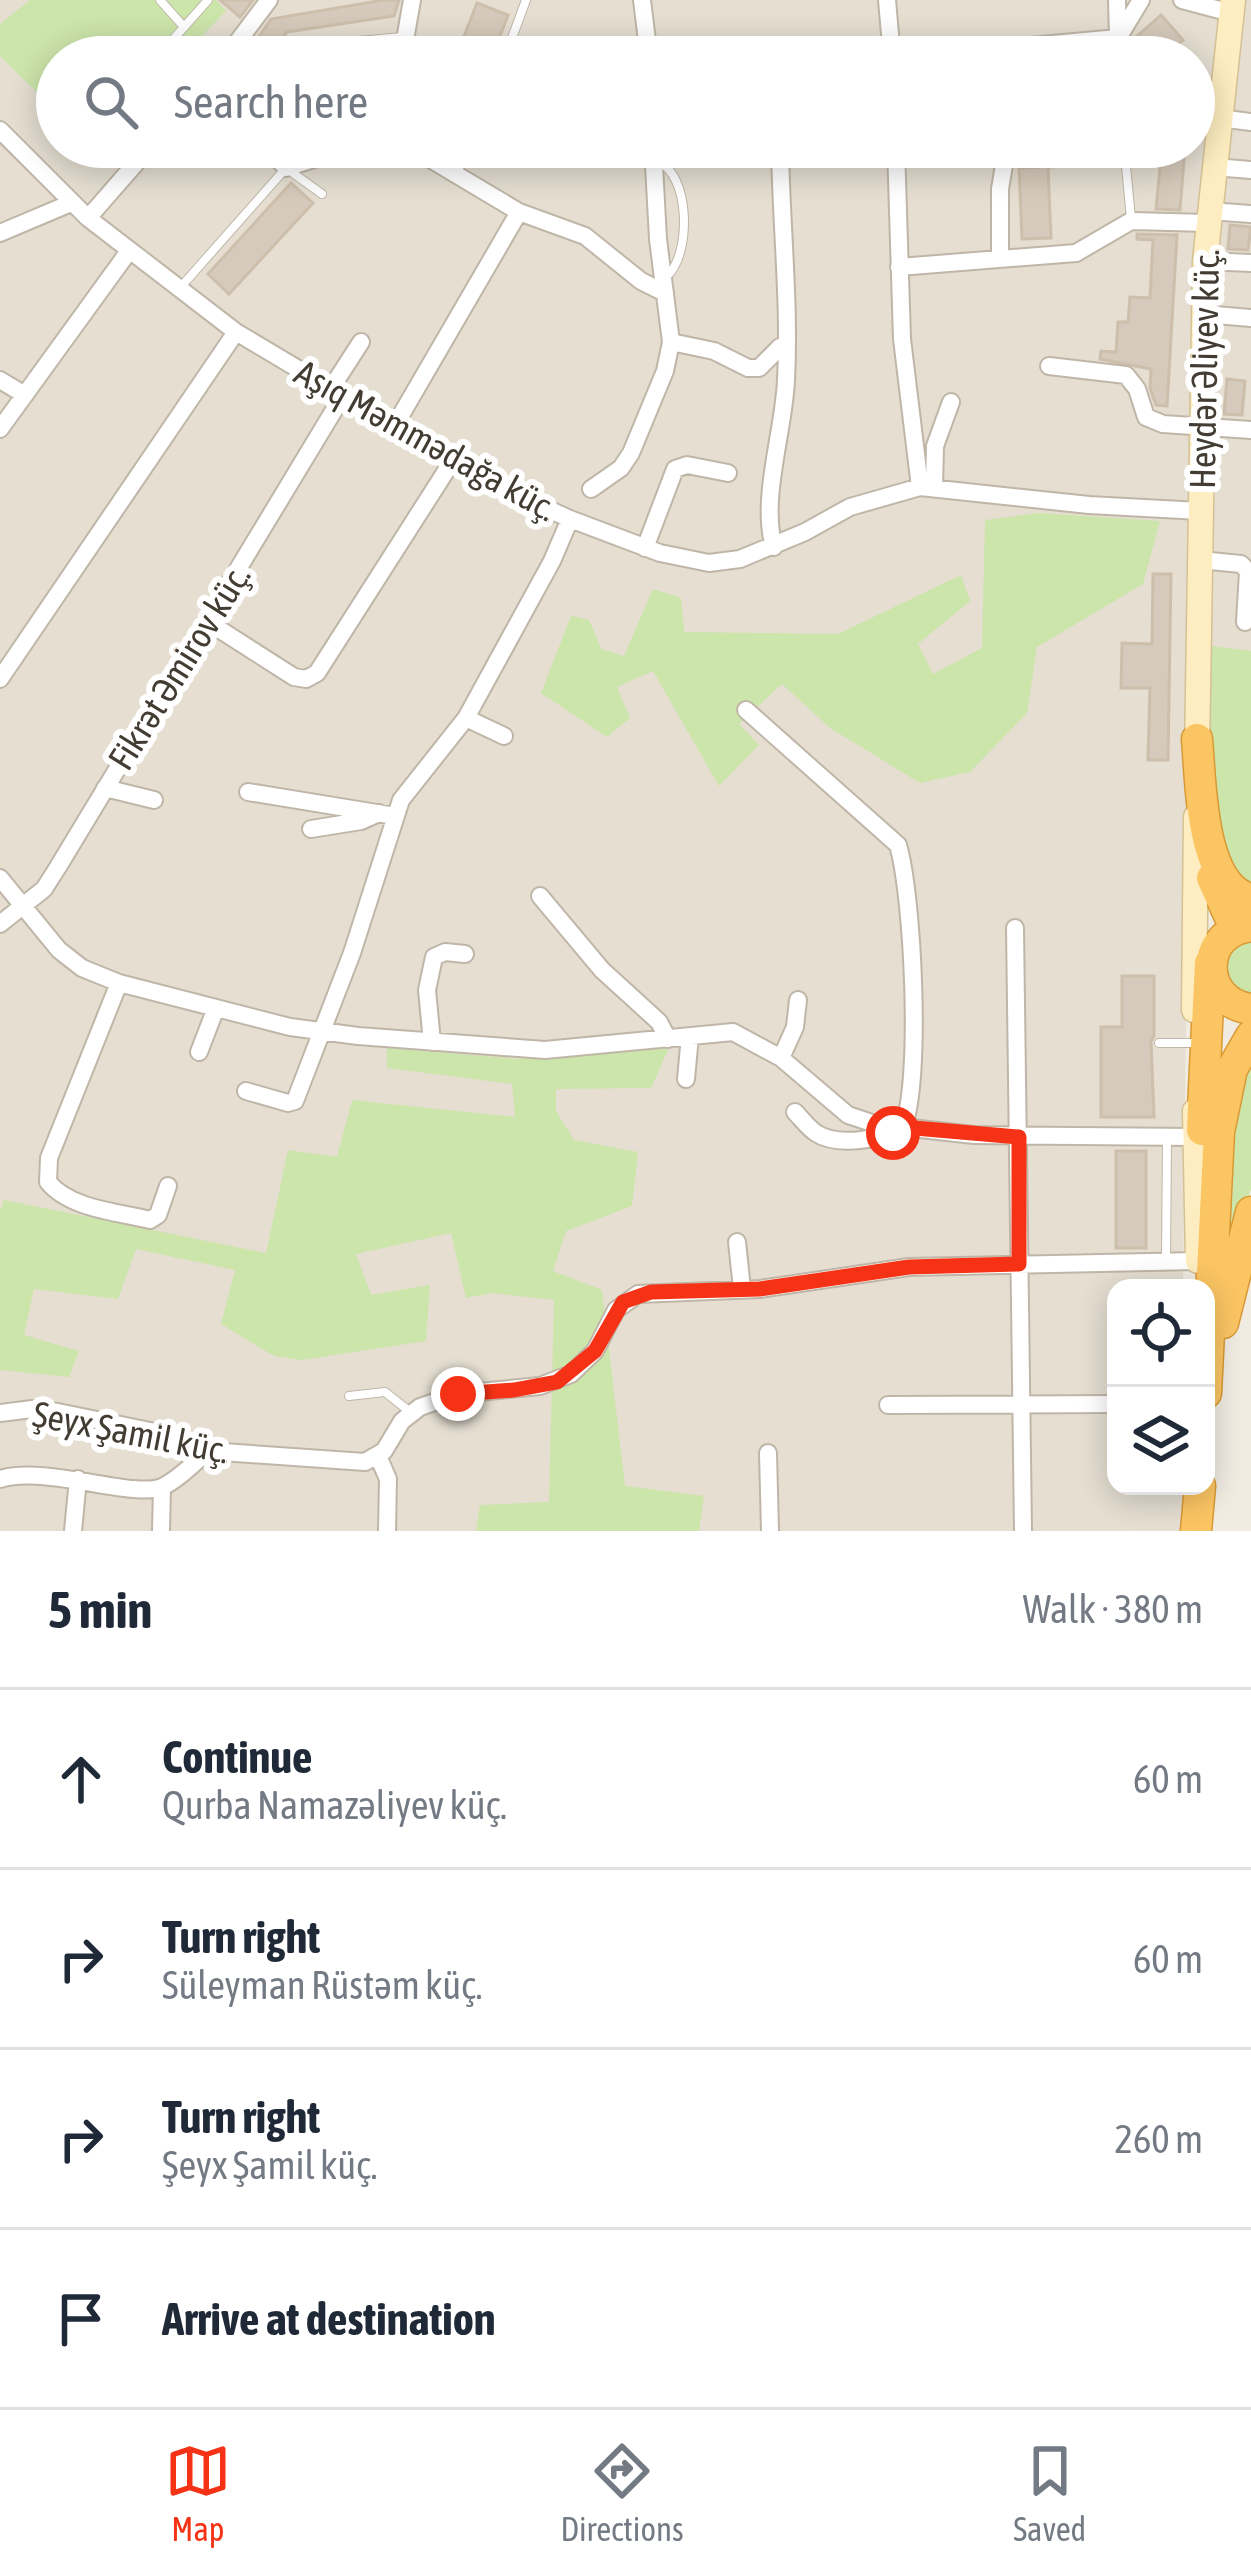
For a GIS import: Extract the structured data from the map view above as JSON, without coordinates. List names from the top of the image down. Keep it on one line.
{"streets":{"main road":["Heydər Əliyev küç."],"street":["Aşıq Məmmədağa küç.","Fikrət Əmirov küç.","Şeyx Şamil küç."]},"crossings":[["Heydər Əliyev küç.","Aşıq Məmmədağa küç."],["Aşıq Məmmədağa küç.","Fikrət Əmirov küç."]],"page":{"search":"Search here","heading":["5 min","Walk · 380 m"],"list":[["Continue","Qurba Namazəliyev küç.","60 m"],["Turn right","Süleyman Rüstəm küç.","60 m"],["Turn right","Şeyx Şamil küç.","260 m"],"Arrive at destination"],"nav":["Map","Directions","Saved"]}}
